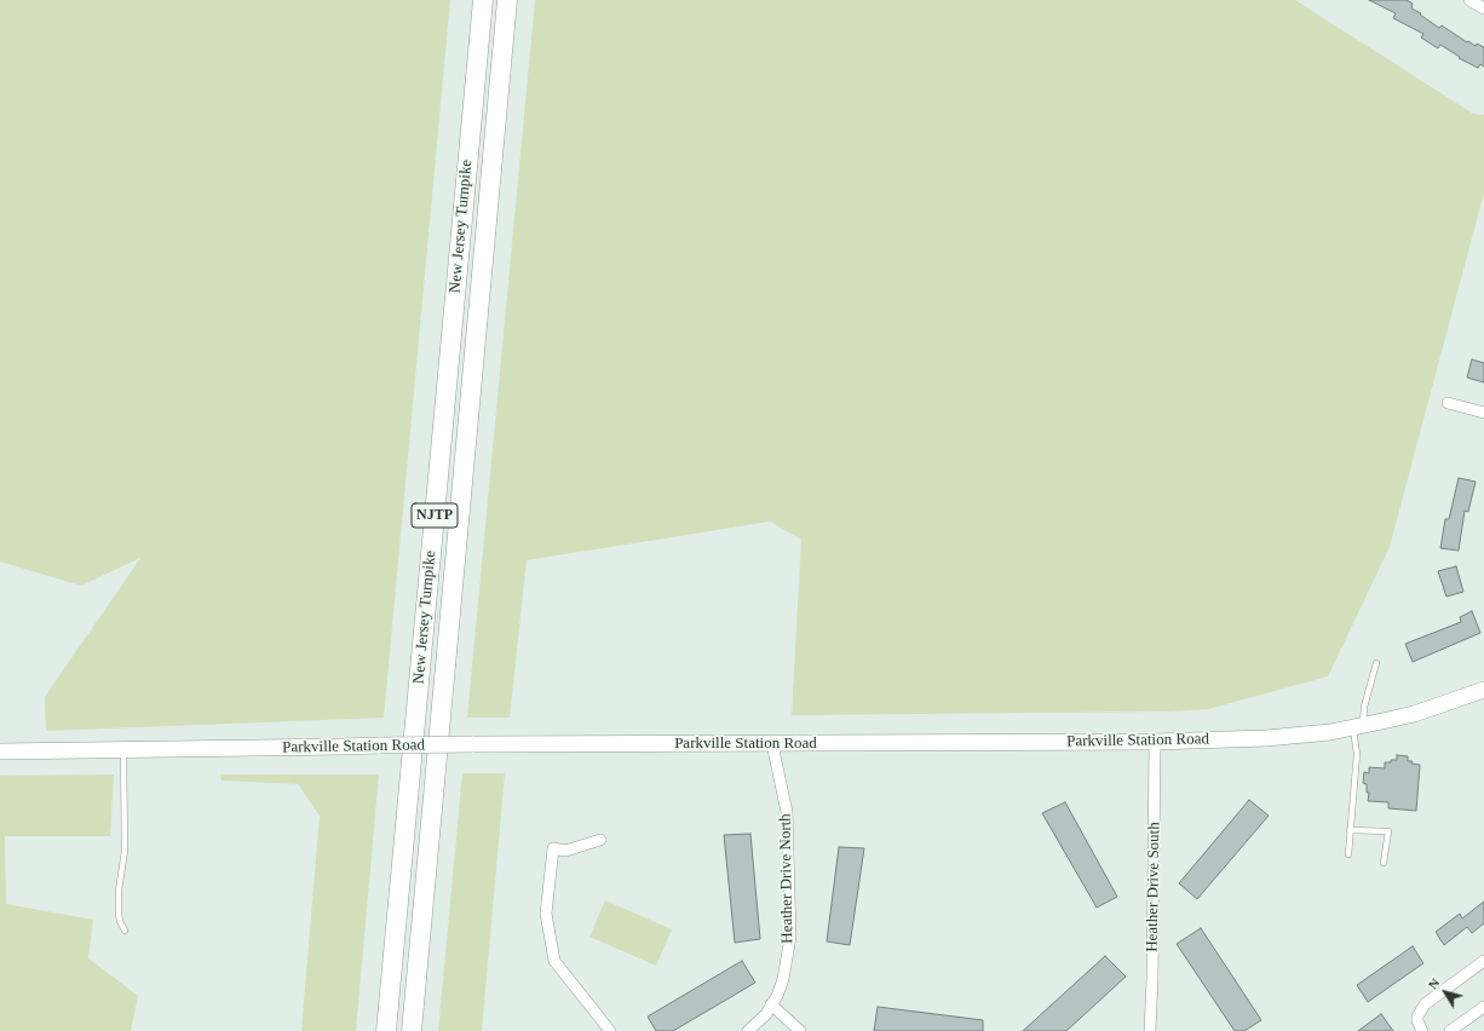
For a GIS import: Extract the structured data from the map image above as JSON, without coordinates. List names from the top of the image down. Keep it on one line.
{"streets":{"highway":["New Jersey Turnpike","NJTP"],"main road":["Parkville Station Road"],"street":["Heather Drive North","Heather Drive South"]},"crossings":[["Parkville Station Road","Heather Drive North"],["Parkville Station Road","Heather Drive South"]],"north":"top left"}
